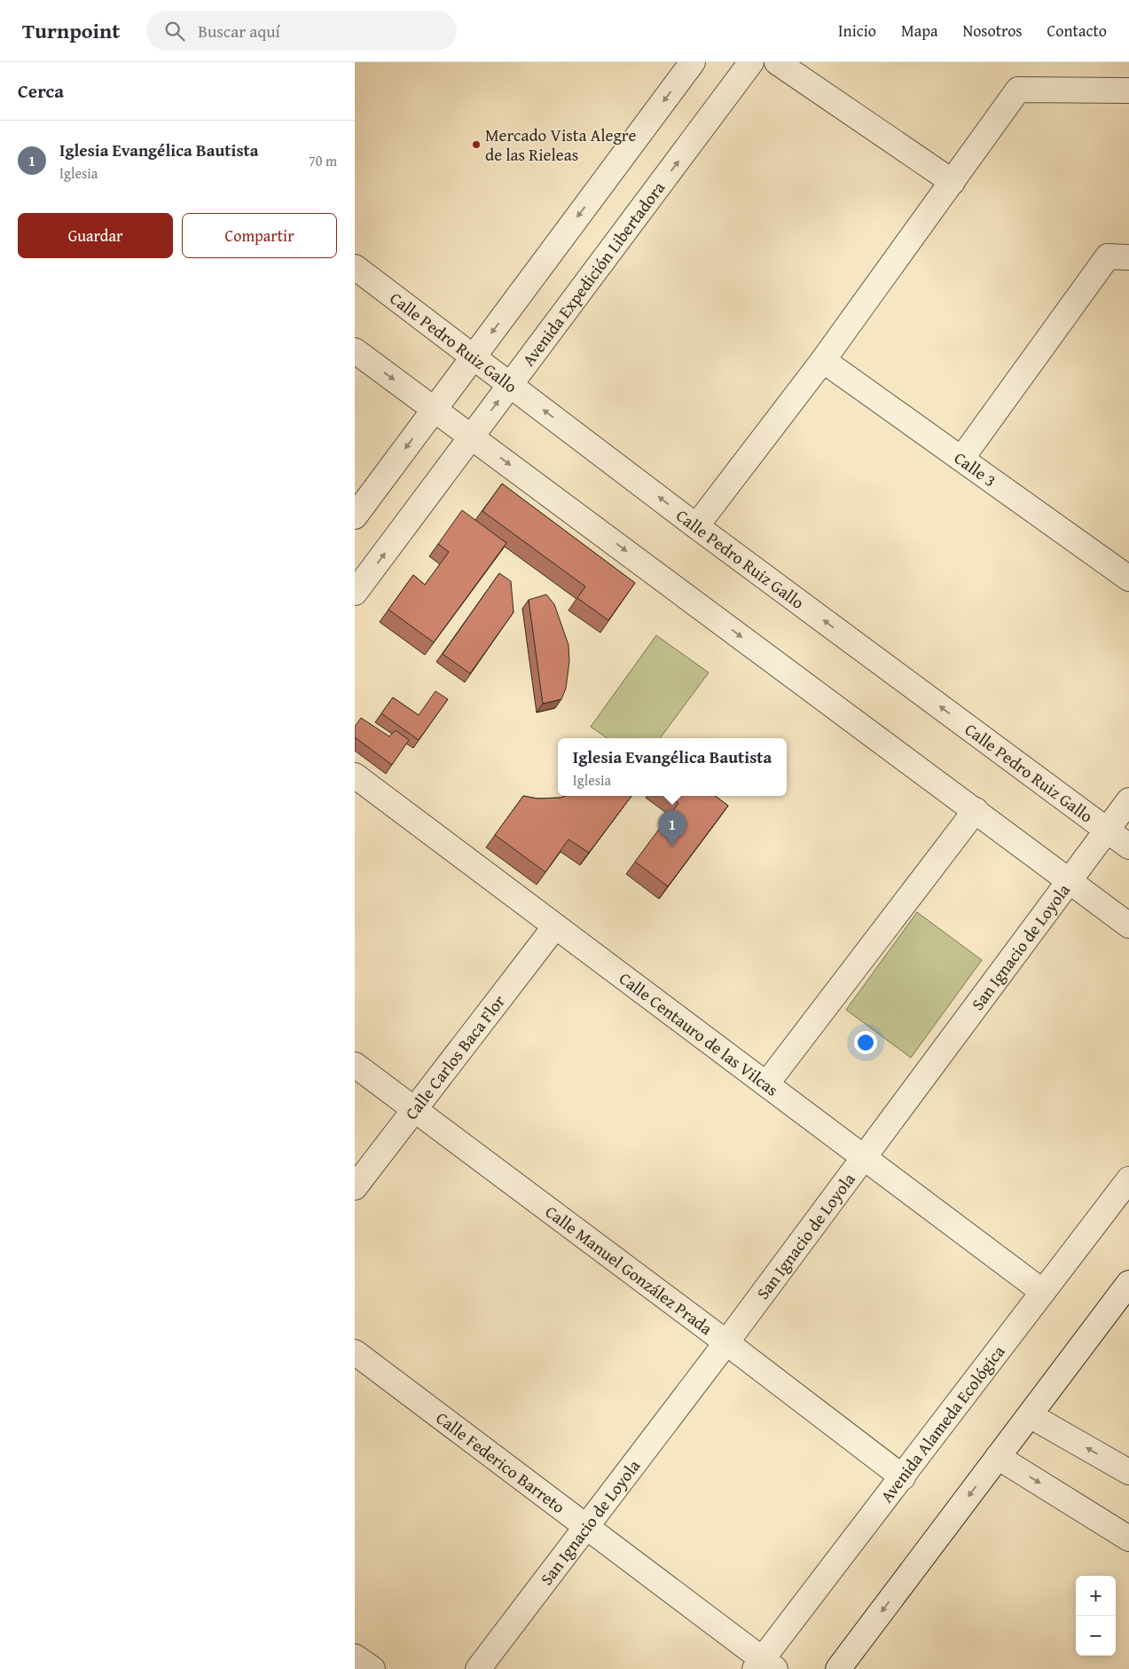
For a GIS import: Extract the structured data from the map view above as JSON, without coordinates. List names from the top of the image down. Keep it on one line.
{"streets":{"street":["Avenida Expedición Libertadora","Calle Pedro Ruiz Gallo","Calle 3","San Ignacio de Loyola","Calle Centauro de las Vilcas","Calle Carlos Baca Flor","Calle Manuel González Prada","Avenida Alameda Ecológica","Calle Federico Barreto"]},"crossings":[["Avenida Expedición Libertadora","Calle Pedro Ruiz Gallo"],["Calle Pedro Ruiz Gallo","San Ignacio de Loyola"],["San Ignacio de Loyola","Calle Centauro de las Vilcas"],["San Ignacio de Loyola","Calle Manuel González Prada"],["San Ignacio de Loyola","Calle Federico Barreto"],["Calle Centauro de las Vilcas","Calle Carlos Baca Flor"],["Calle Centauro de las Vilcas","Avenida Alameda Ecológica"],["Calle Carlos Baca Flor","Calle Manuel González Prada"],["Calle Manuel González Prada","Avenida Alameda Ecológica"],["Avenida Alameda Ecológica","Calle Federico Barreto"]],"places":["Mercado Vista Alegre de las Rieleas"],"page":{"header":"Turnpoint","search":"Buscar aquí","nav":["Inicio","Mapa","Nosotros","Contacto"],"heading":"Cerca","list":[{"mark":"1","name":"Iglesia Evangélica Bautista","note":"Iglesia","value":"70 m"}],"buttons":["Guardar","Compartir"],"popup":["Iglesia Evangélica Bautista","Iglesia"],"pins":"1","map_buttons":["+","−"]}}
